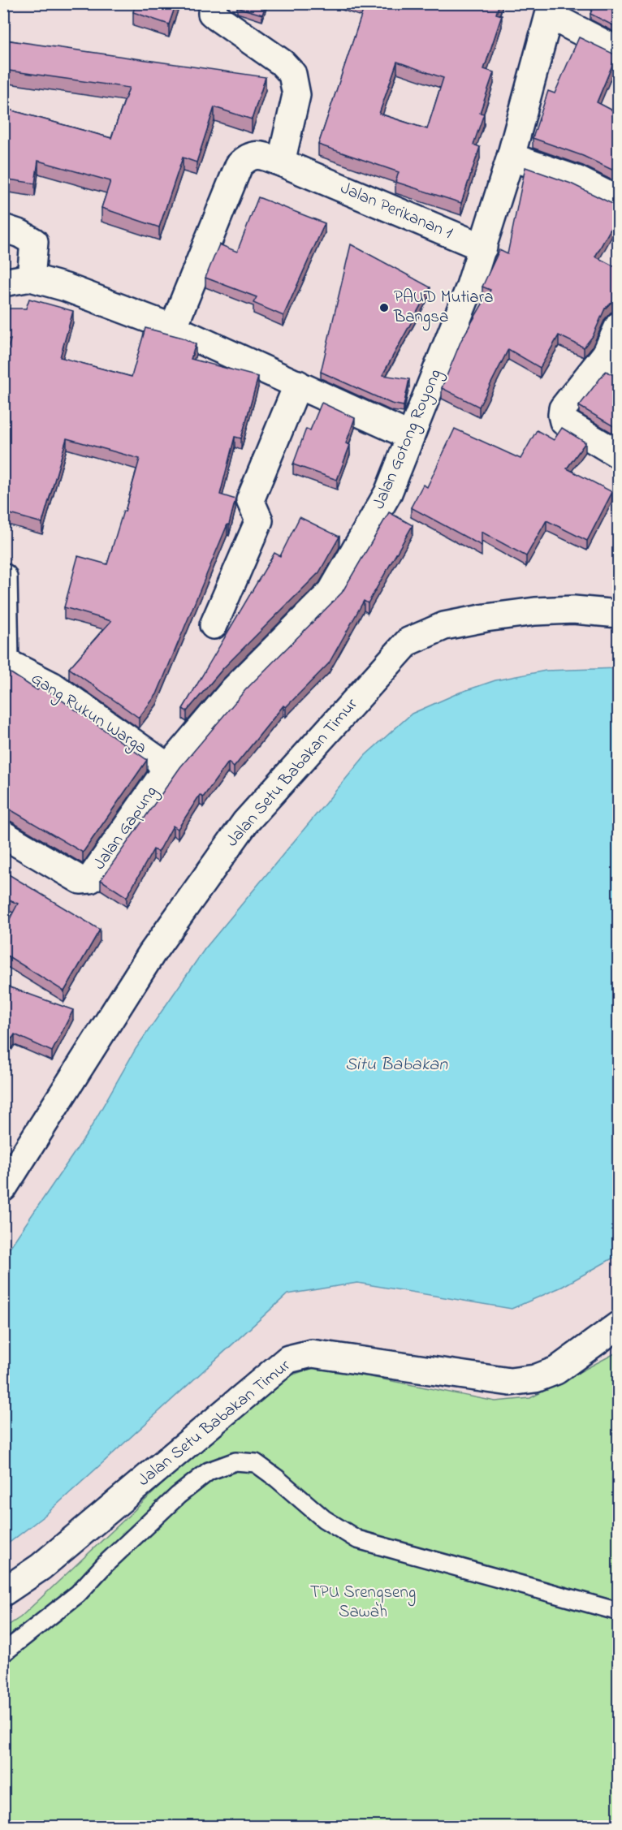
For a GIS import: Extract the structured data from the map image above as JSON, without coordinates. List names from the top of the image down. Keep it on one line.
{"streets":{"street":["Jalan Perikanan 1","Jalan Gotong Royong","Gang Rukun Warga","Jalan Setu Babakan Timur","Jalan Gapung"]},"crossings":[["Jalan Perikanan 1","Jalan Gotong Royong"],["Jalan Gotong Royong","Gang Rukun Warga"],["Jalan Gotong Royong","Jalan Gapung"],["Gang Rukun Warga","Jalan Gapung"]],"water":["Situ Babakan"],"parks":["TPU Srengseng Sawah"],"places":["PAUD Mutiara Bangsa"]}
